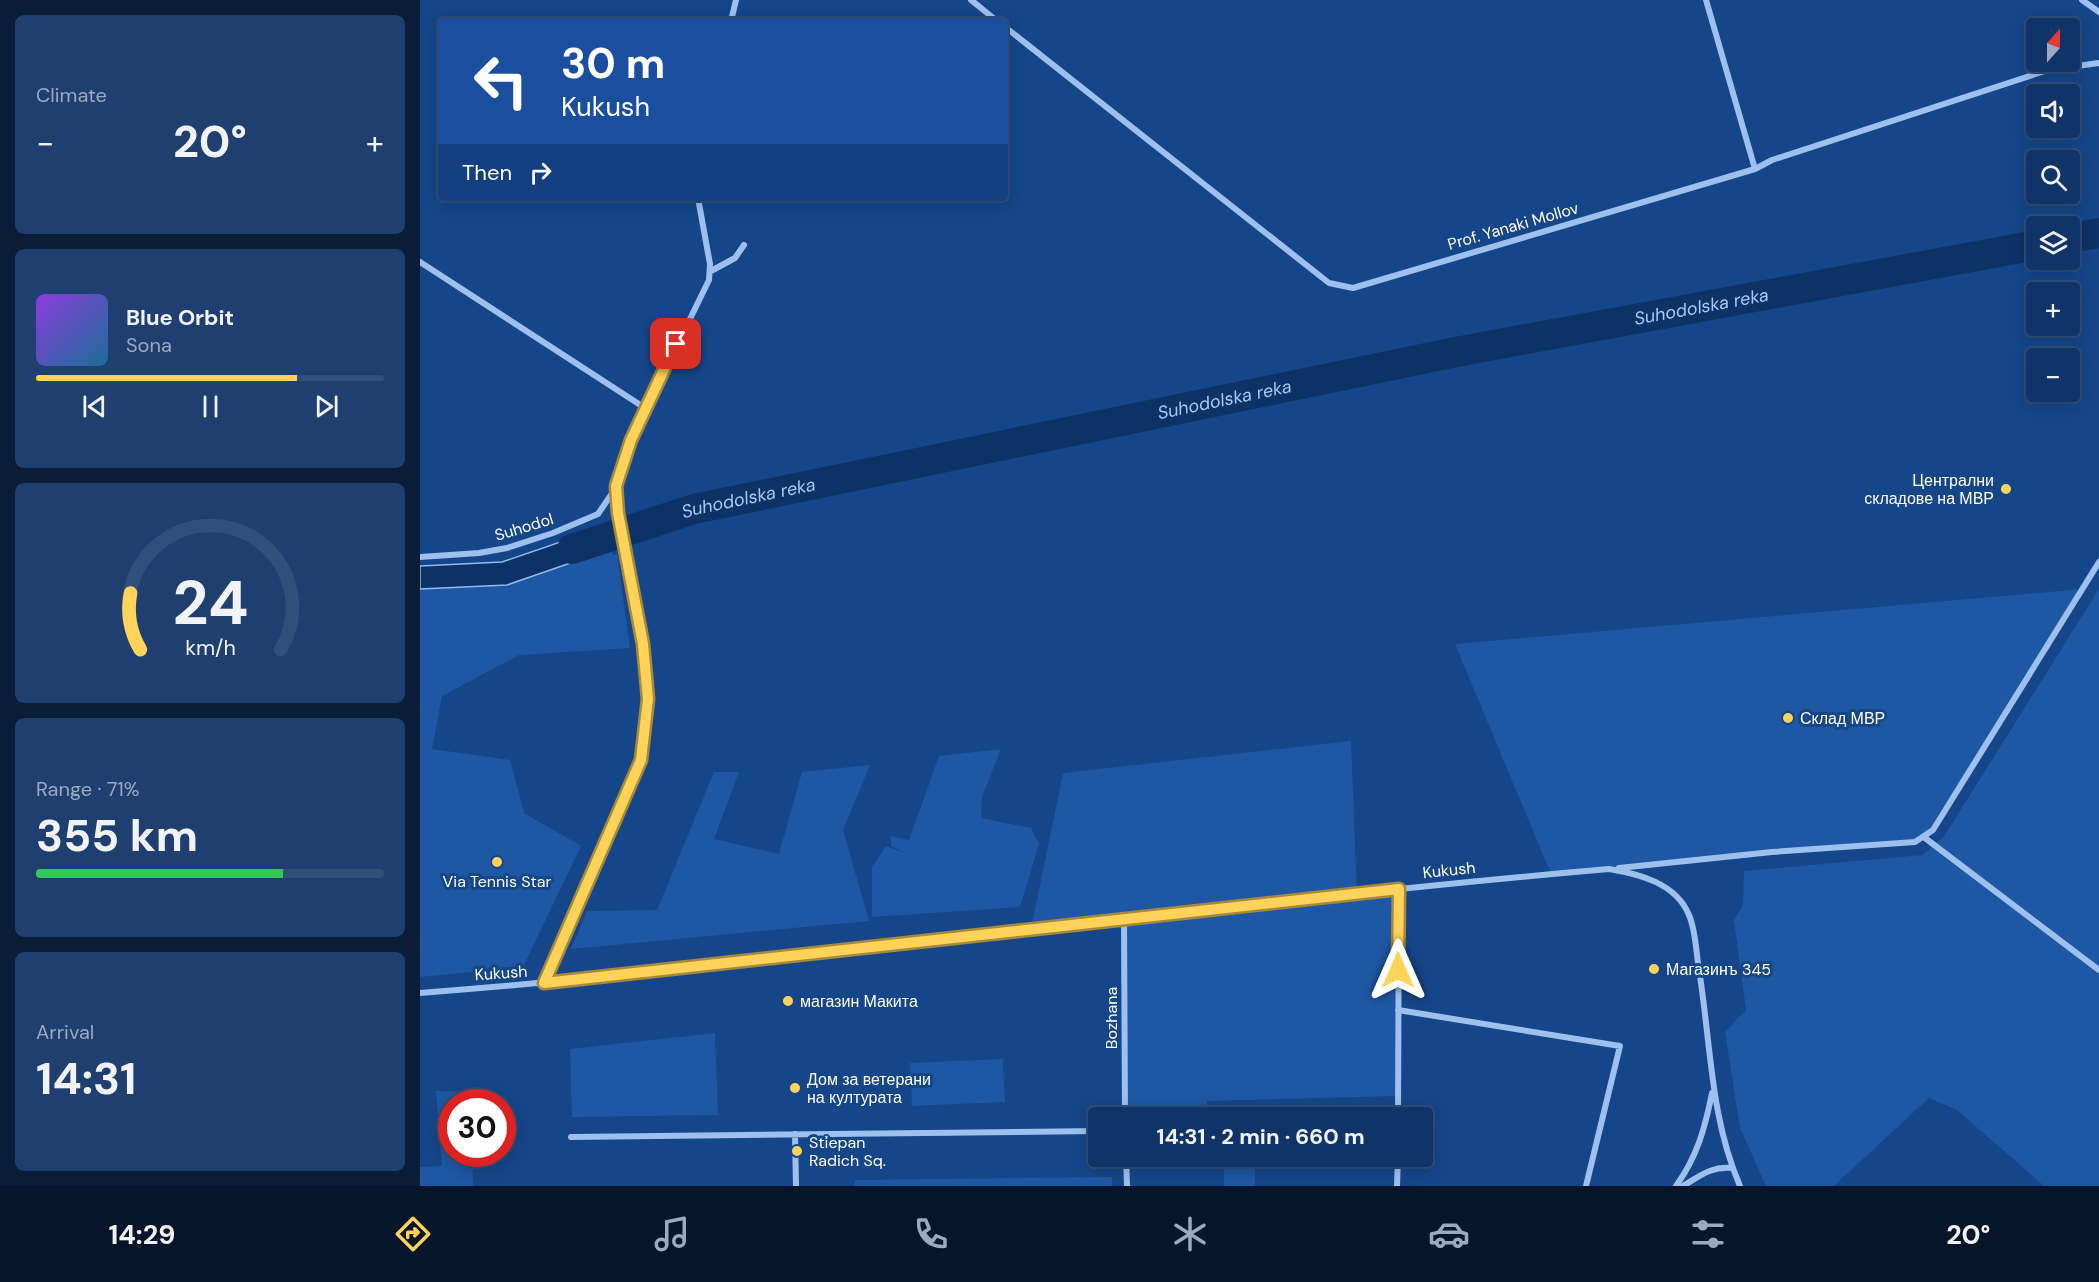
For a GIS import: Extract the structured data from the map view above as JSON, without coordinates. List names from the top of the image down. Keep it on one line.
{"streets":{"street":["Prof. Yanaki Mollov","Suhodol","Kukush","Bozhana"]},"crossings":[["Kukush","Bozhana"]],"water":["Suhodolska reka"],"places":["Централни складове на МВР","Склад МВР","Via Tennis Star","Магазинъ 345","магазин Макита","Дом за ветерани на културата","Stiepan Radich Sq."],"north":"top","page":{"tile":["Climate",["Range · 71%","355 km"],["Arrival","14:31"]],"map_buttons":["+","−"],"turn":["30 m","Kukush"],"heat":["−","20°","+"],"then":"Then","song":["Blue Orbit","Sona"],"limit":"30","trip":"14:31 · 2 min · 660 m","tabs":["14:29","20°"],"gauge":["24","km/h"]}}
